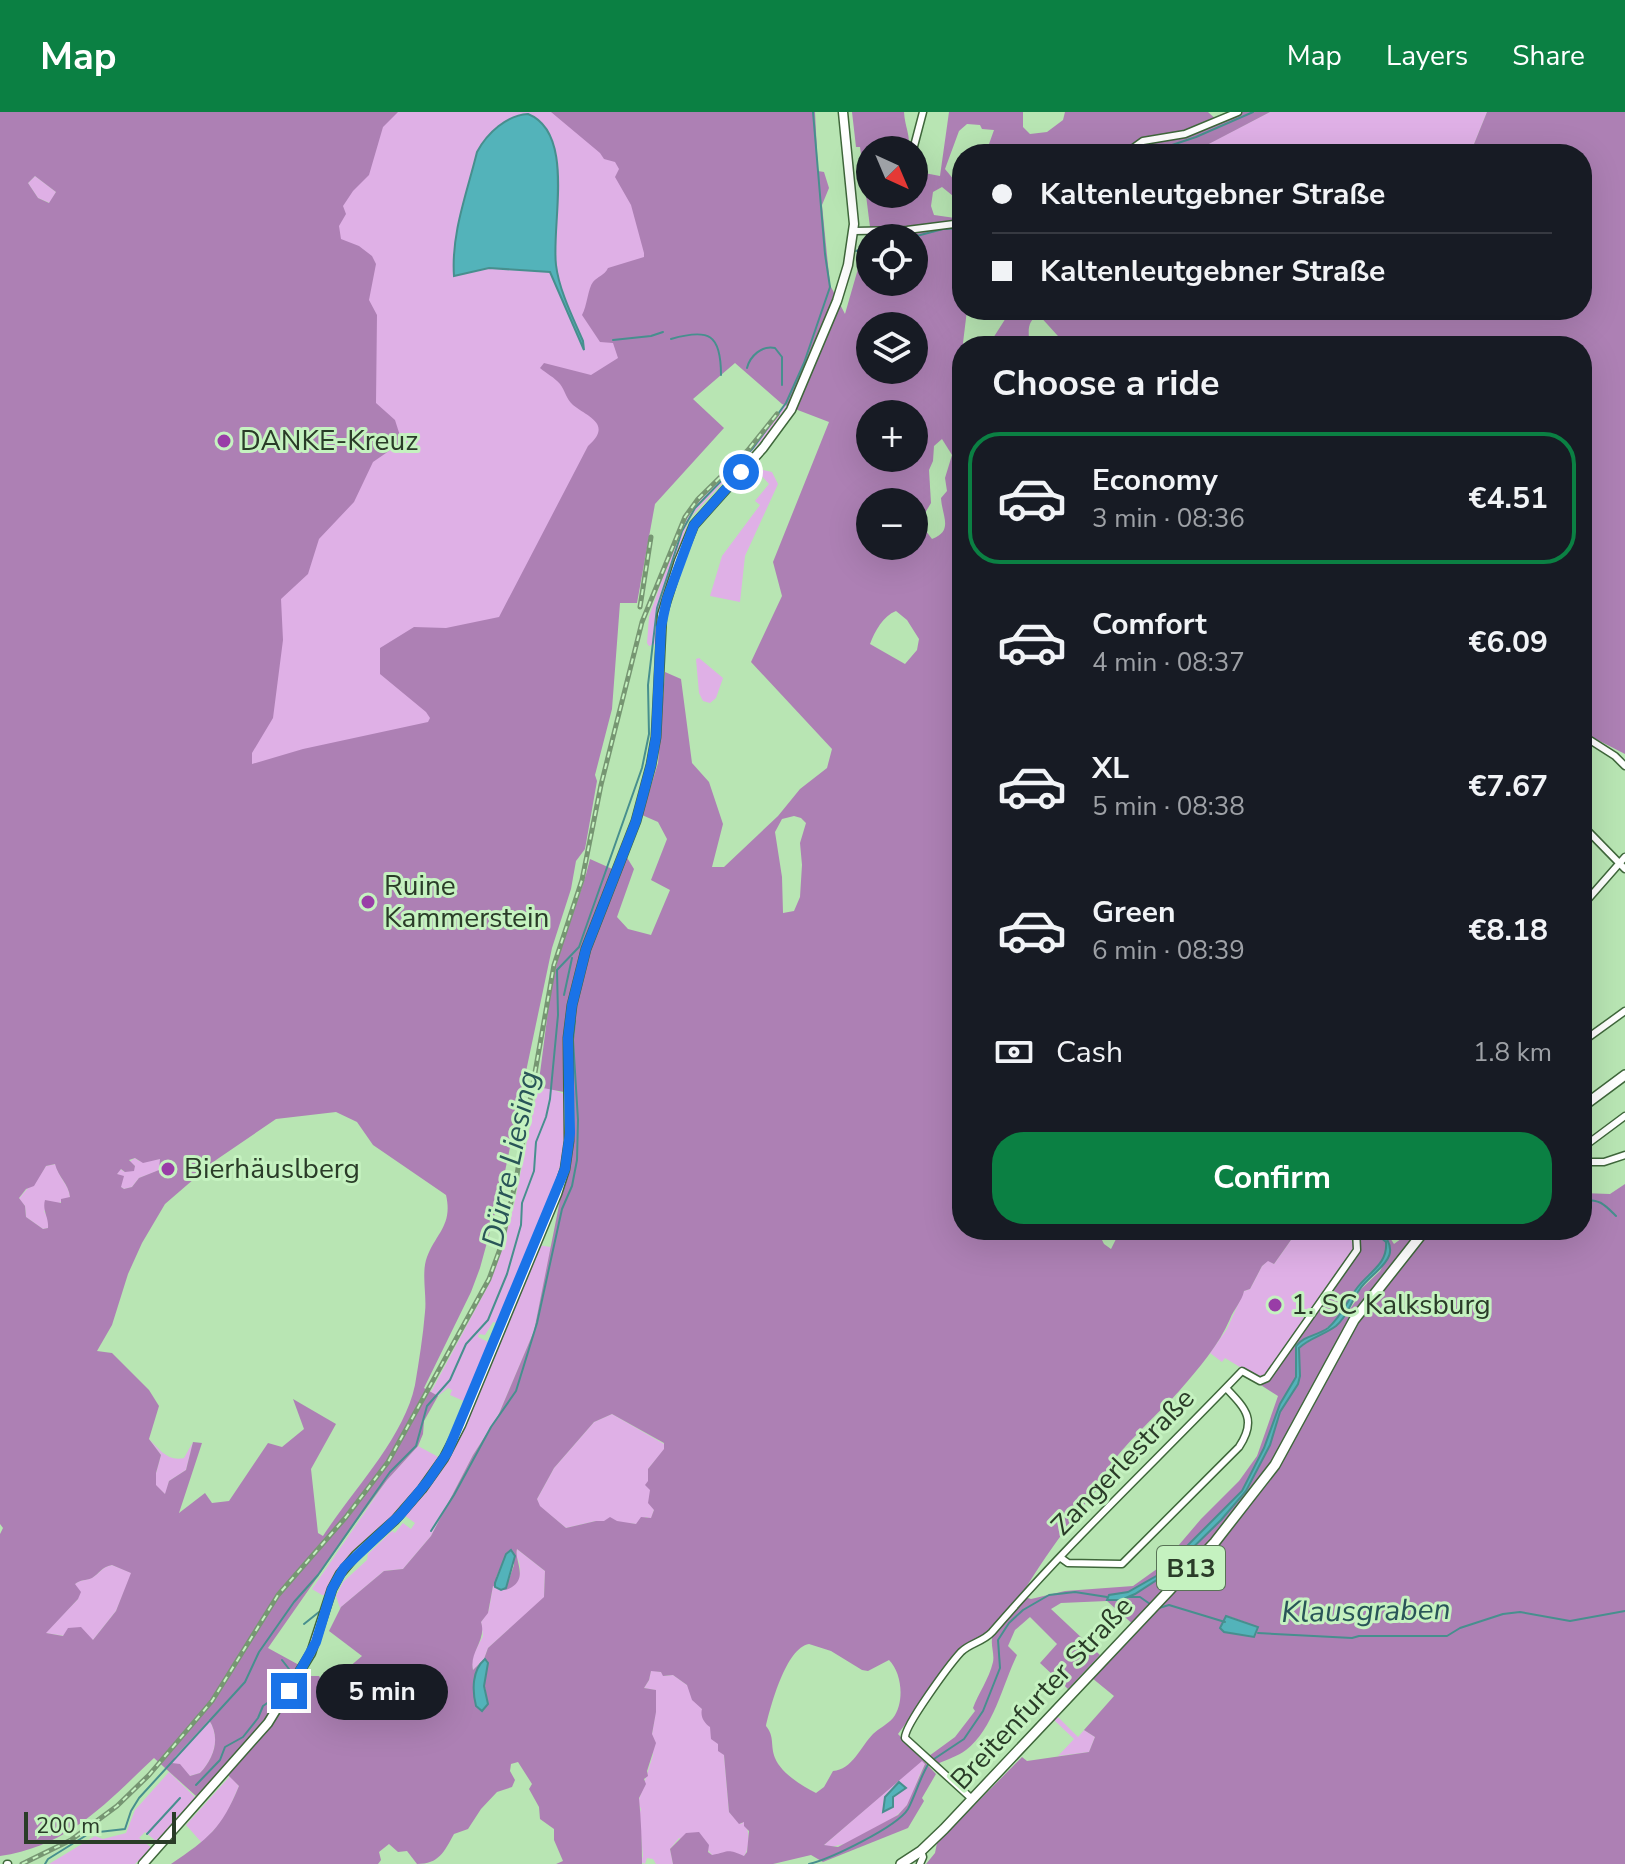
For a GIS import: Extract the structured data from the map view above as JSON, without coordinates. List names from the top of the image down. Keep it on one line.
{"streets":{"main road":["B13","Breitenfurter Straße"],"street":["Zangerlestraße"]},"crossings":[["Zangerlestraße","Breitenfurter Straße"]],"water":["Dürre Liesing","Klausgraben"],"places":["DANKE-Kreuz","Ruine Kammerstein","Bierhäuslberg","1. SC Kalksburg"],"scale_bar":"200 m","north":"bottom right","page":{"header":"Map","nav":["Map","Layers","Share"],"map_buttons":["+","−"],"banner":["Kaltenleutgebner Straße","Kaltenleutgebner Straße"],"heading":"Choose a ride","list":[{"name":"Economy","note":"3 min · 08:36","value":"€4.51"},{"name":"Comfort","note":"4 min · 08:37","value":"€6.09"},{"name":"XL","note":"5 min · 08:38","value":"€7.67"},{"name":"Green","note":"6 min · 08:39","value":"€8.18"}],"pay":["Cash","1.8 km"],"buttons":"Confirm","bubble":"5 min","scale":"200 m"}}
